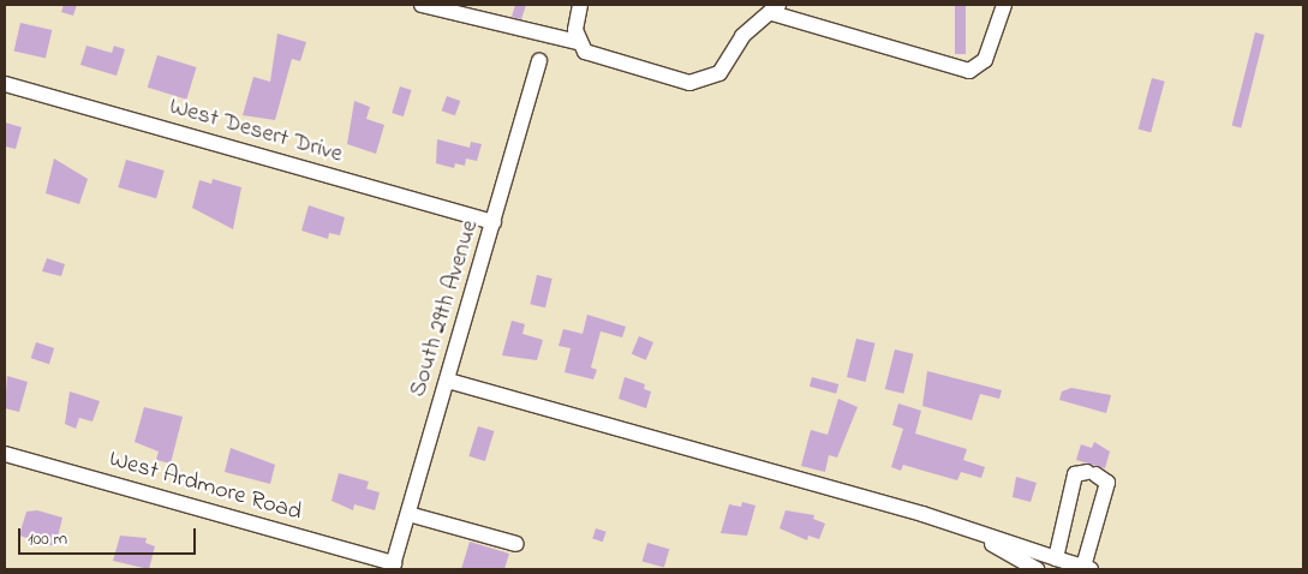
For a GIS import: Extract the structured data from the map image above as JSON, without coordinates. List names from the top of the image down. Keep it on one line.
{"streets":{"street":["West Desert Drive","South 29th Avenue","West Ardmore Road"]},"crossings":[["West Desert Drive","South 29th Avenue"],["South 29th Avenue","West Ardmore Road"]],"scale_bar":"100 m"}
